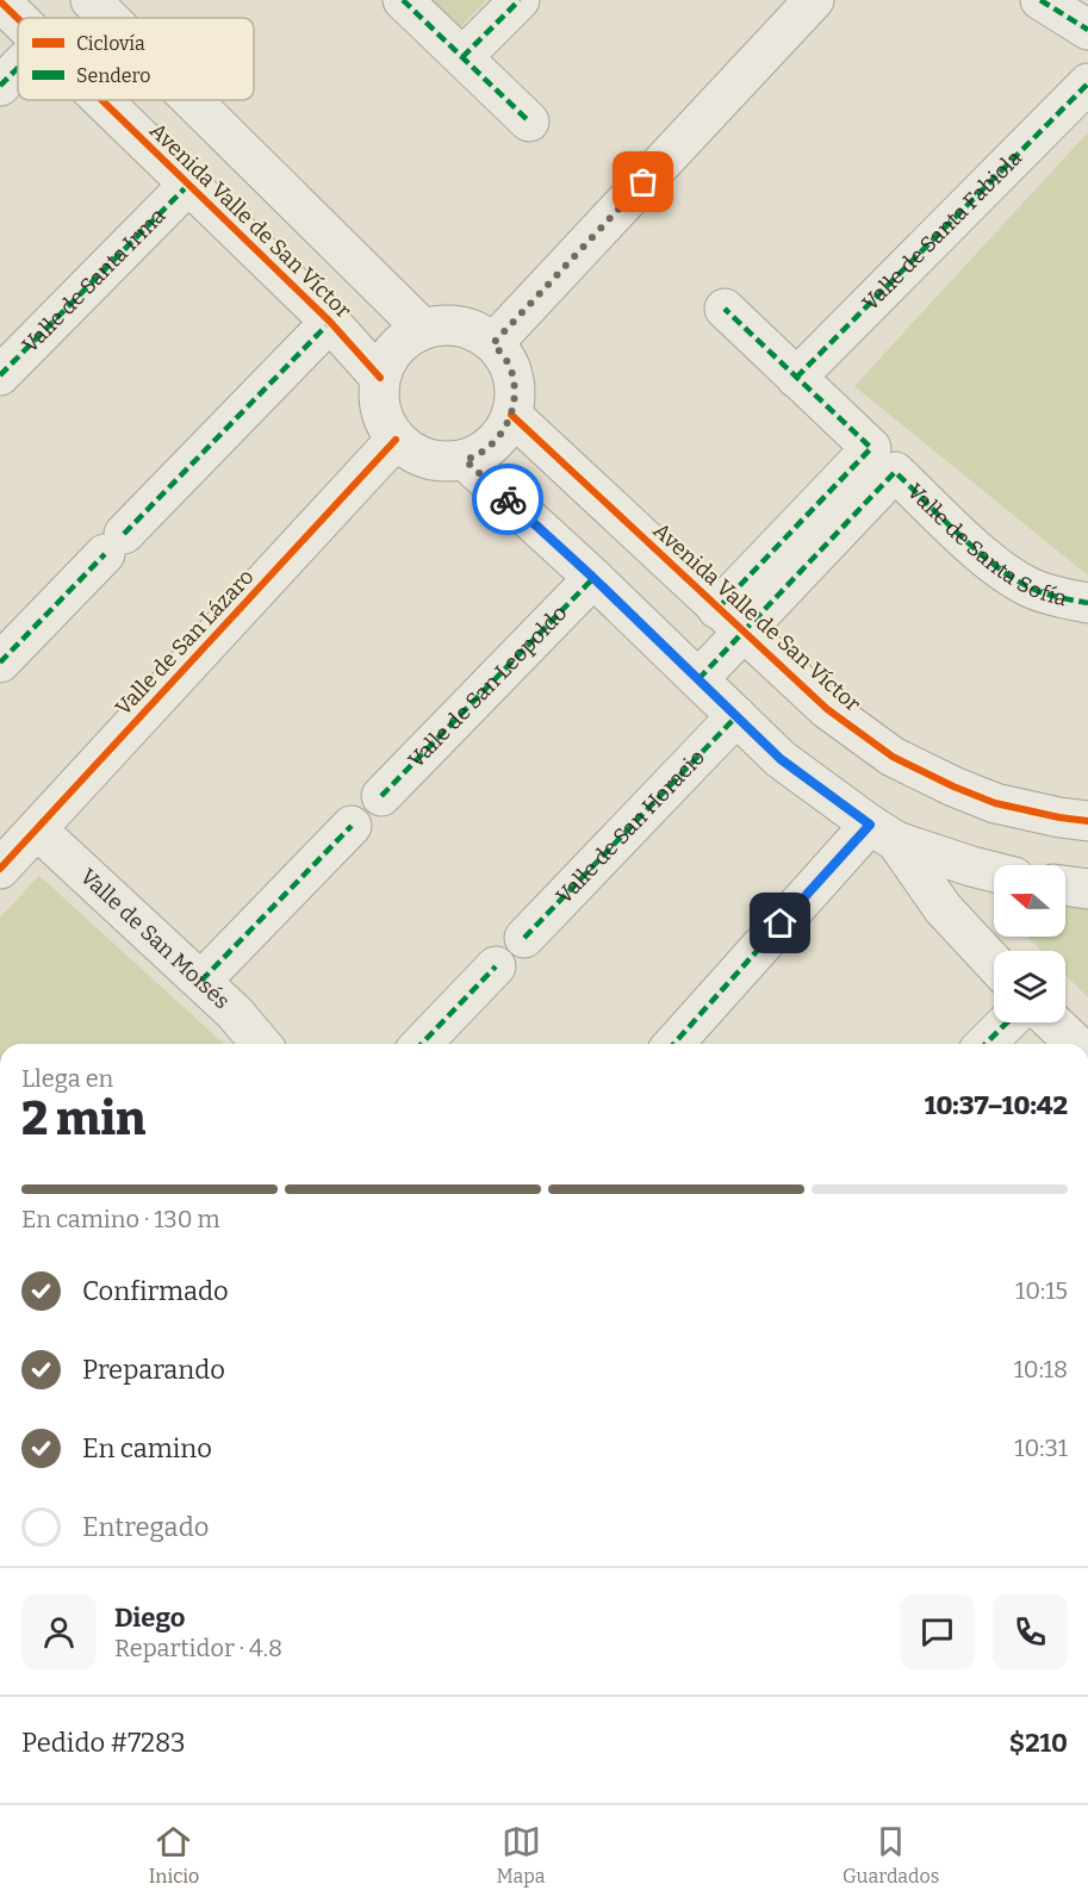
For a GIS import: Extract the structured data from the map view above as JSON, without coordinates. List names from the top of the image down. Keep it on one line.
{"streets":{"street":["Avenida Valle de San Víctor","Valle de Santa Fabiola","Valle de Santa Irma","Valle de Santa Sofía","Valle de San Lázaro","Valle de San Leopoldo","Valle de San Horacio","Valle de San Moisés"]},"crossings":[["Avenida Valle de San Víctor","Valle de Santa Irma"],["Avenida Valle de San Víctor","Valle de San Lázaro"],["Valle de Santa Fabiola","Valle de Santa Sofía"],["Valle de San Lázaro","Valle de San Moisés"]],"legend":["Ciclovía","Sendero"],"north":"left","page":{"heading":["2 min","Llega en","10:37–10:42"],"panel":["Diego","Repartidor · 4.8","Pedido #7283","$210"],"bar":"En camino · 130 m","list":[["Confirmado","10:15"],["Preparando","10:18"],["En camino","10:31"],"Entregado"],"tabs":["Inicio","Mapa","Guardados"]}}
